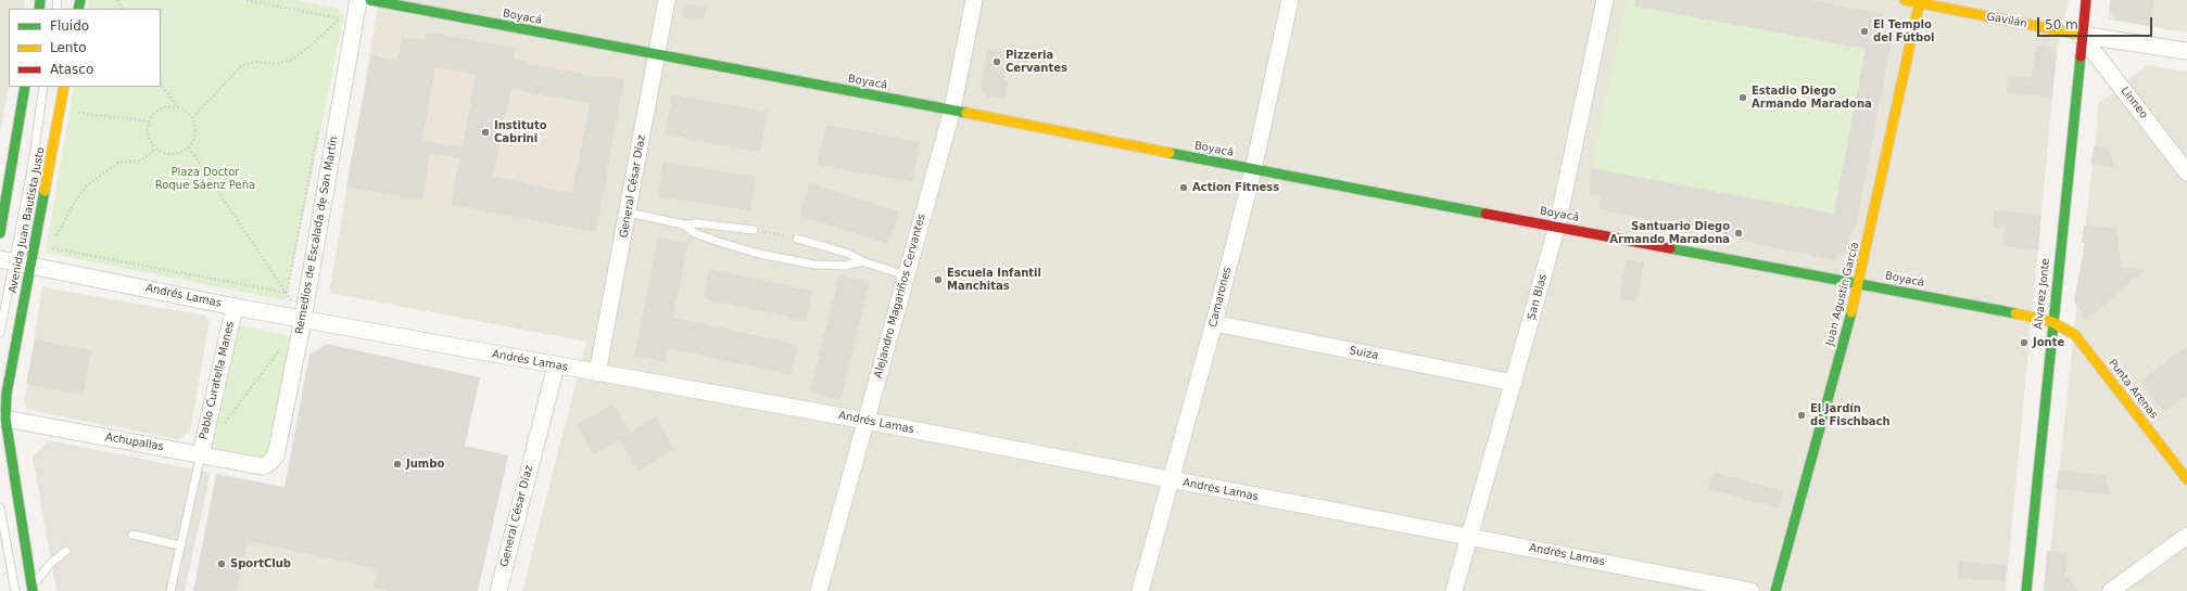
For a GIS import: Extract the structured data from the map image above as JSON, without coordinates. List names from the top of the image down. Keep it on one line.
{"streets":{"street":["Boyacá","Gavilán","Linneo","General César Díaz","Avenida Juan Bautista Justo","Remedios de Escalada de San Martín","Juan Agustín García","Álvarez Jonte","Andrés Lamas","Alejandro Magariños Cervantes","Camarones","San Blas","Suiza","Pablo Curatella Manes","Punta Arenas","Achupallas"]},"crossings":[["Boyacá","General César Díaz"],["Boyacá","Juan Agustín García"],["Boyacá","Álvarez Jonte"],["Boyacá","Alejandro Magariños Cervantes"],["Boyacá","Camarones"],["Boyacá","San Blas"],["Boyacá","Punta Arenas"],["Gavilán","Linneo"],["Gavilán","Juan Agustín García"],["Gavilán","Álvarez Jonte"],["Linneo","Álvarez Jonte"],["General César Díaz","Andrés Lamas"],["Avenida Juan Bautista Justo","Andrés Lamas"],["Avenida Juan Bautista Justo","Achupallas"],["Remedios de Escalada de San Martín","Andrés Lamas"],["Remedios de Escalada de San Martín","Achupallas"],["Álvarez Jonte","Punta Arenas"],["Andrés Lamas","Alejandro Magariños Cervantes"],["Andrés Lamas","Camarones"],["Andrés Lamas","San Blas"],["Andrés Lamas","Pablo Curatella Manes"],["Camarones","Suiza"],["San Blas","Suiza"],["Pablo Curatella Manes","Achupallas"]],"parks":["Plaza Doctor Roque Sáenz Peña"],"places":["El Templo del Fútbol","Pizzeria Cervantes","Estadio Diego Armando Maradona","Instituto Cabrini","Action Fitness","Santuario Diego Armando Maradona","Escuela Infantil Manchitas","Jonte","El Jardín de Fischbach","Jumbo","SportClub"],"legend":["Fluido","Lento","Atasco"],"scale_bar":"50 m"}
